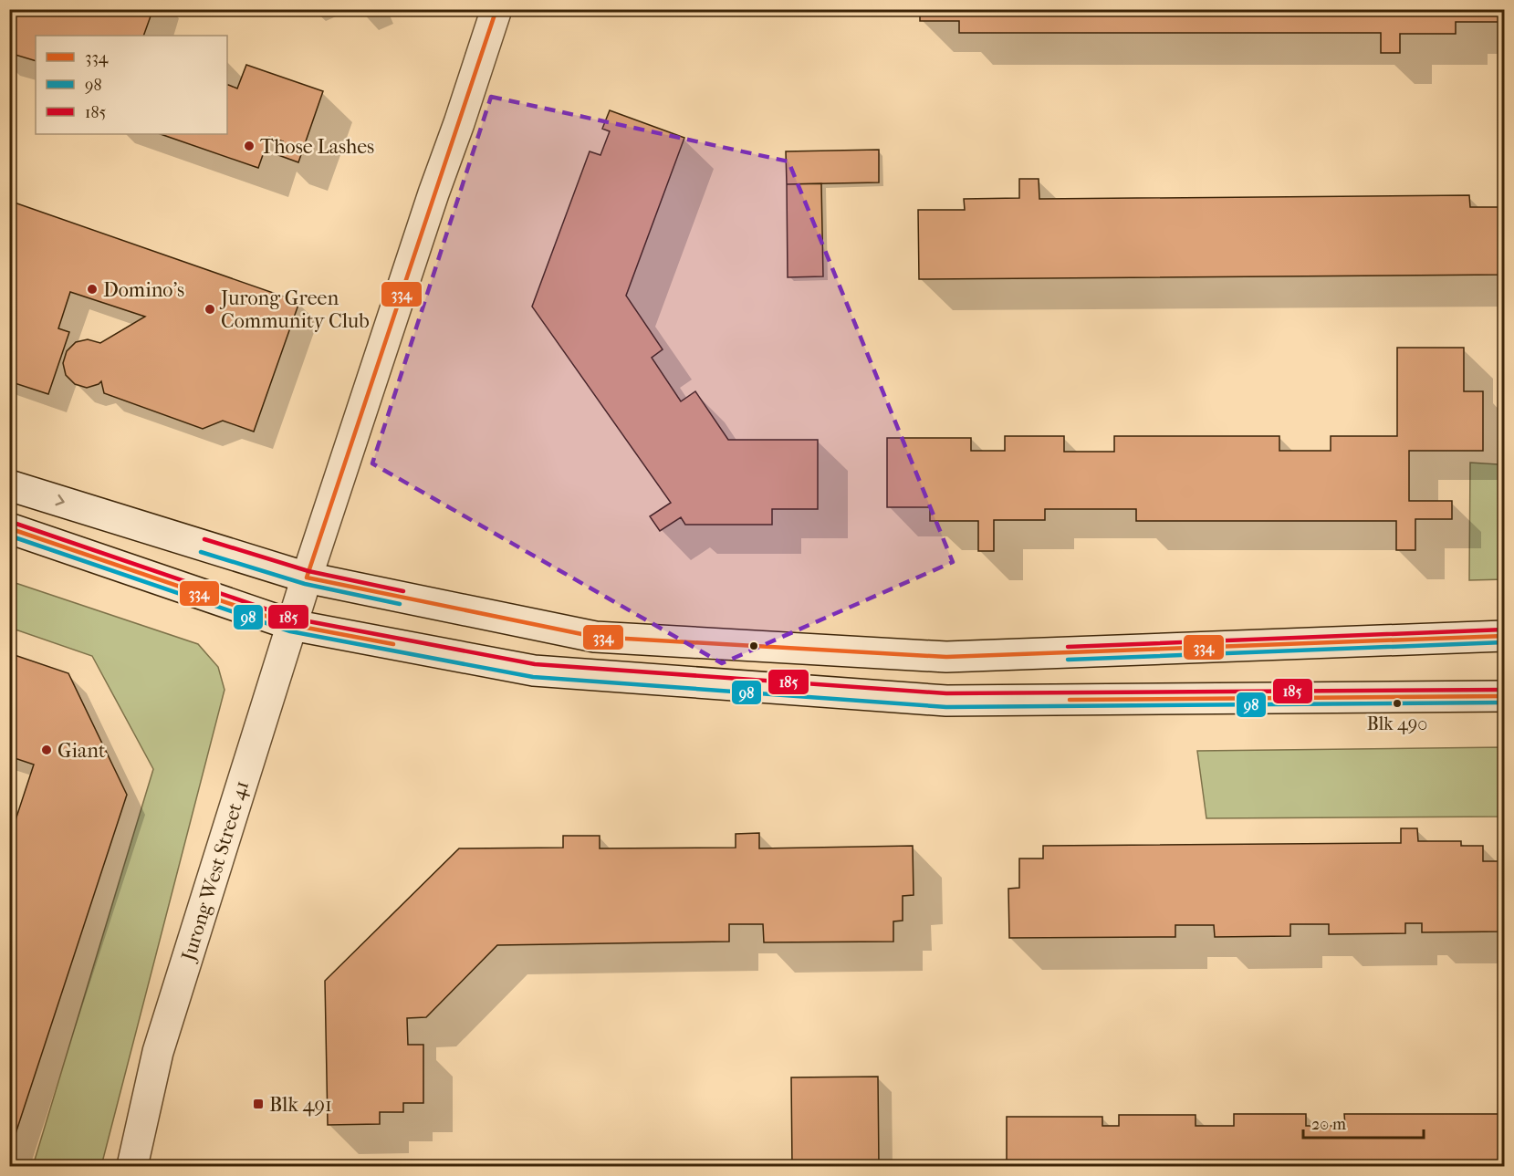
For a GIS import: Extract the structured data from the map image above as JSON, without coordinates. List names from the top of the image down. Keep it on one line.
{"streets":{"street":["Jurong West Street 41"]},"places":{"other":["Those Lashes","Domino's","Jurong Green Community Club","Blk 490","Giant"],"transit":["Blk 491"]},"lines":["transit line 334","transit line 185","transit line 98"],"legend":["334","98","185"],"scale_bar":"20 m"}
